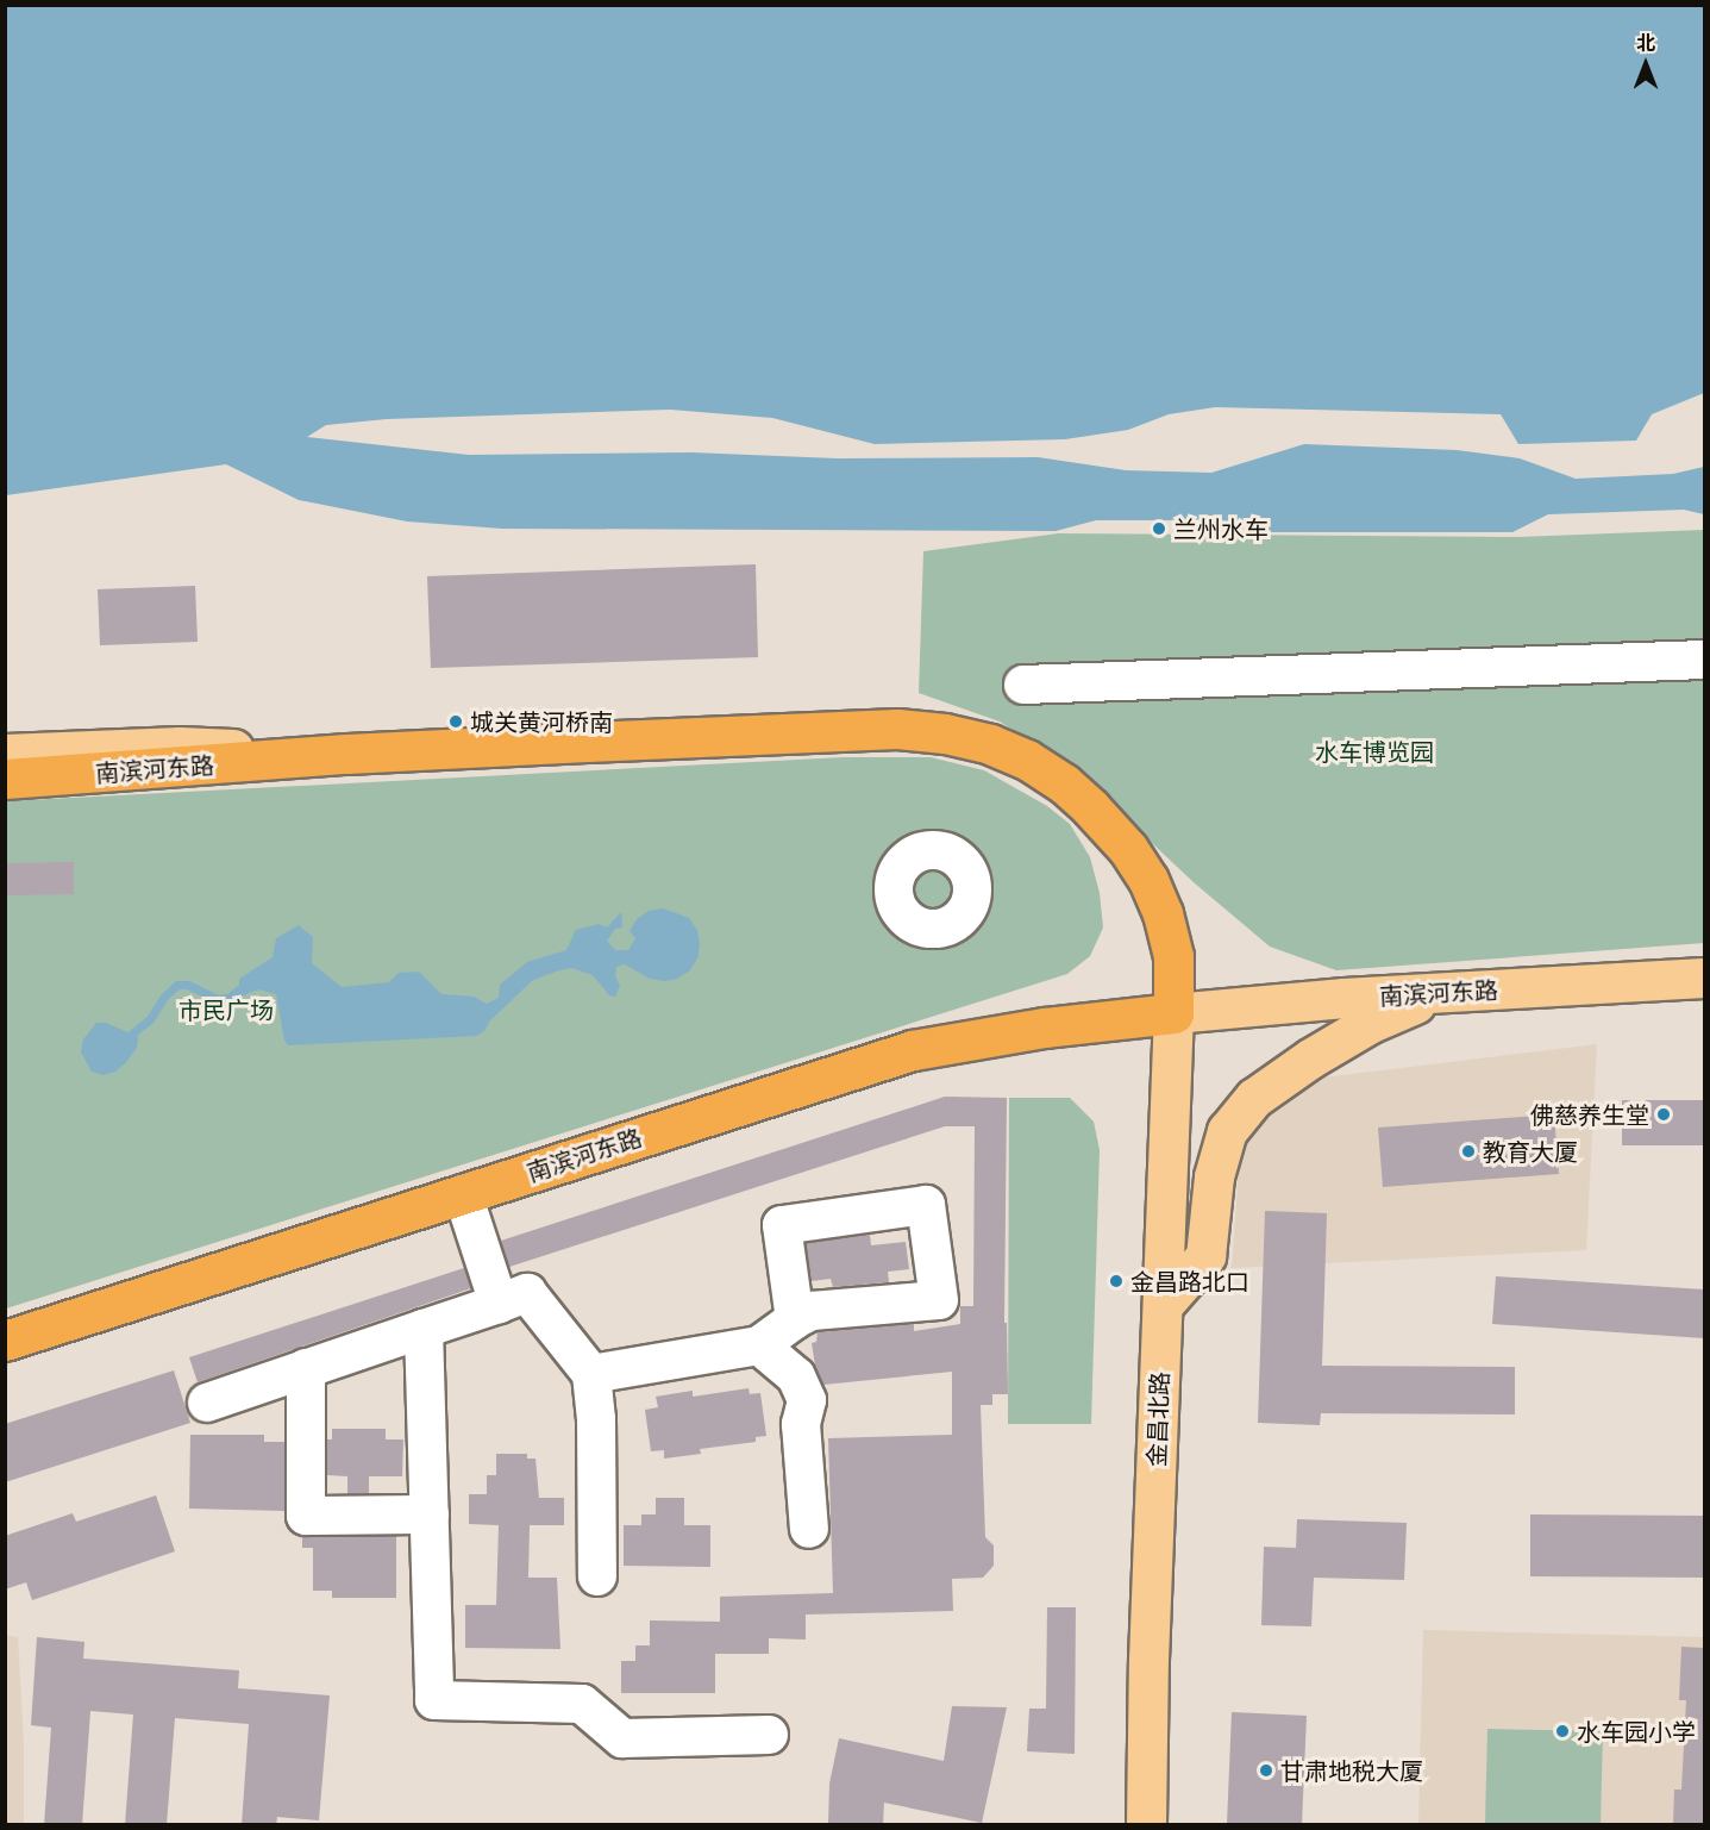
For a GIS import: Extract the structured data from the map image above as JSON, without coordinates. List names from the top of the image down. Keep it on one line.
{"streets":{"highway":["南滨河东路"],"main road":["金昌北路"]},"crossings":[["南滨河东路","金昌北路"]],"parks":["水车博览园","市民广场"],"places":["兰州水车","城关黄河桥南","佛慈养生堂","教育大厦","金昌路北口","水车园小学","甘肃地税大厦"],"north":"top"}
